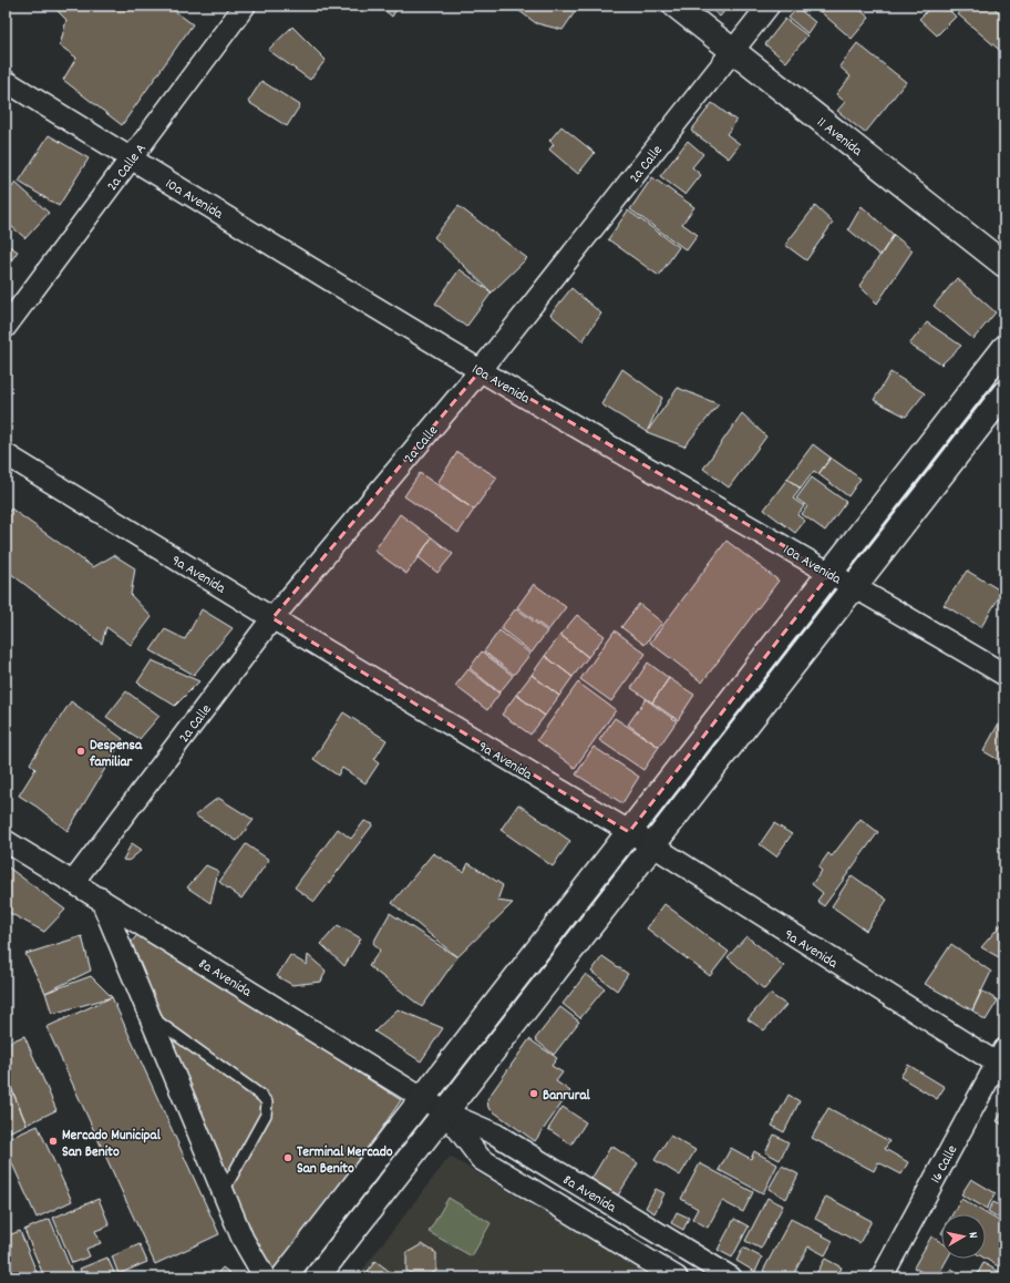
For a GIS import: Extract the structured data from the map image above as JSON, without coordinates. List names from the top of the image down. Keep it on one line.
{"streets":{"street":["11 Avenida","2a Calle","2a Calle A","10a Avenida","9a Avenida","8a Avenida","16 Calle"]},"crossings":[["11 Avenida","2a Calle"],["2a Calle","10a Avenida"],["2a Calle","9a Avenida"],["2a Calle","8a Avenida"],["2a Calle A","10a Avenida"],["9a Avenida","16 Calle"]],"places":["Despensa familiar","Banrural","Mercado Municipal San Benito","Terminal Mercado San Benito"],"north":"right"}
